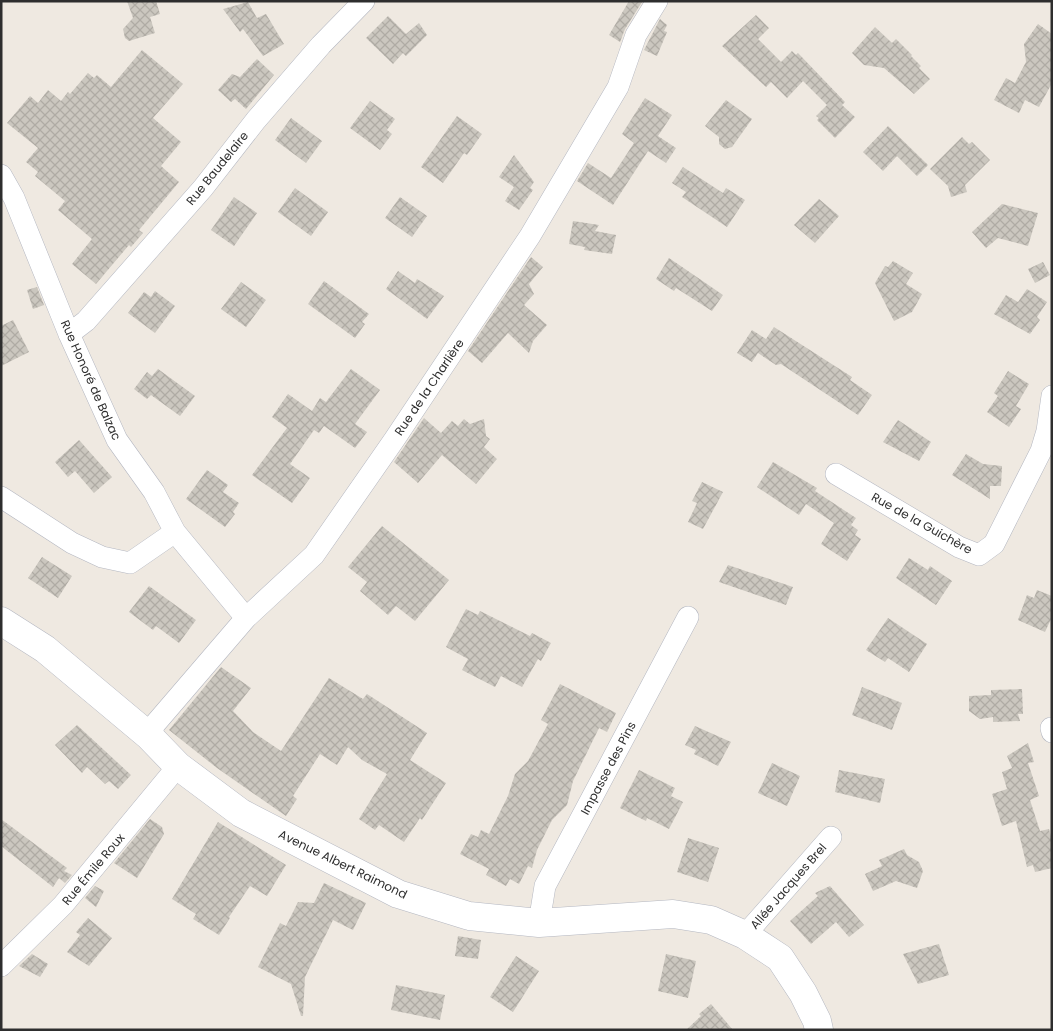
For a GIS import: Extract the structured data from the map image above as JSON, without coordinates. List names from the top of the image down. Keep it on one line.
{"streets":{"street":["Rue Baudelaire","Rue Honoré de Balzac","Rue de la Charlière","Rue de la Guichère","Impasse des Pins","Avenue Albert Raimond","Rue Émile Roux","Allée Jacques Brel"]},"crossings":[["Rue Baudelaire","Rue Honoré de Balzac"],["Rue Honoré de Balzac","Rue de la Charlière"],["Rue de la Charlière","Avenue Albert Raimond"],["Impasse des Pins","Avenue Albert Raimond"],["Avenue Albert Raimond","Rue Émile Roux"],["Avenue Albert Raimond","Allée Jacques Brel"]]}
